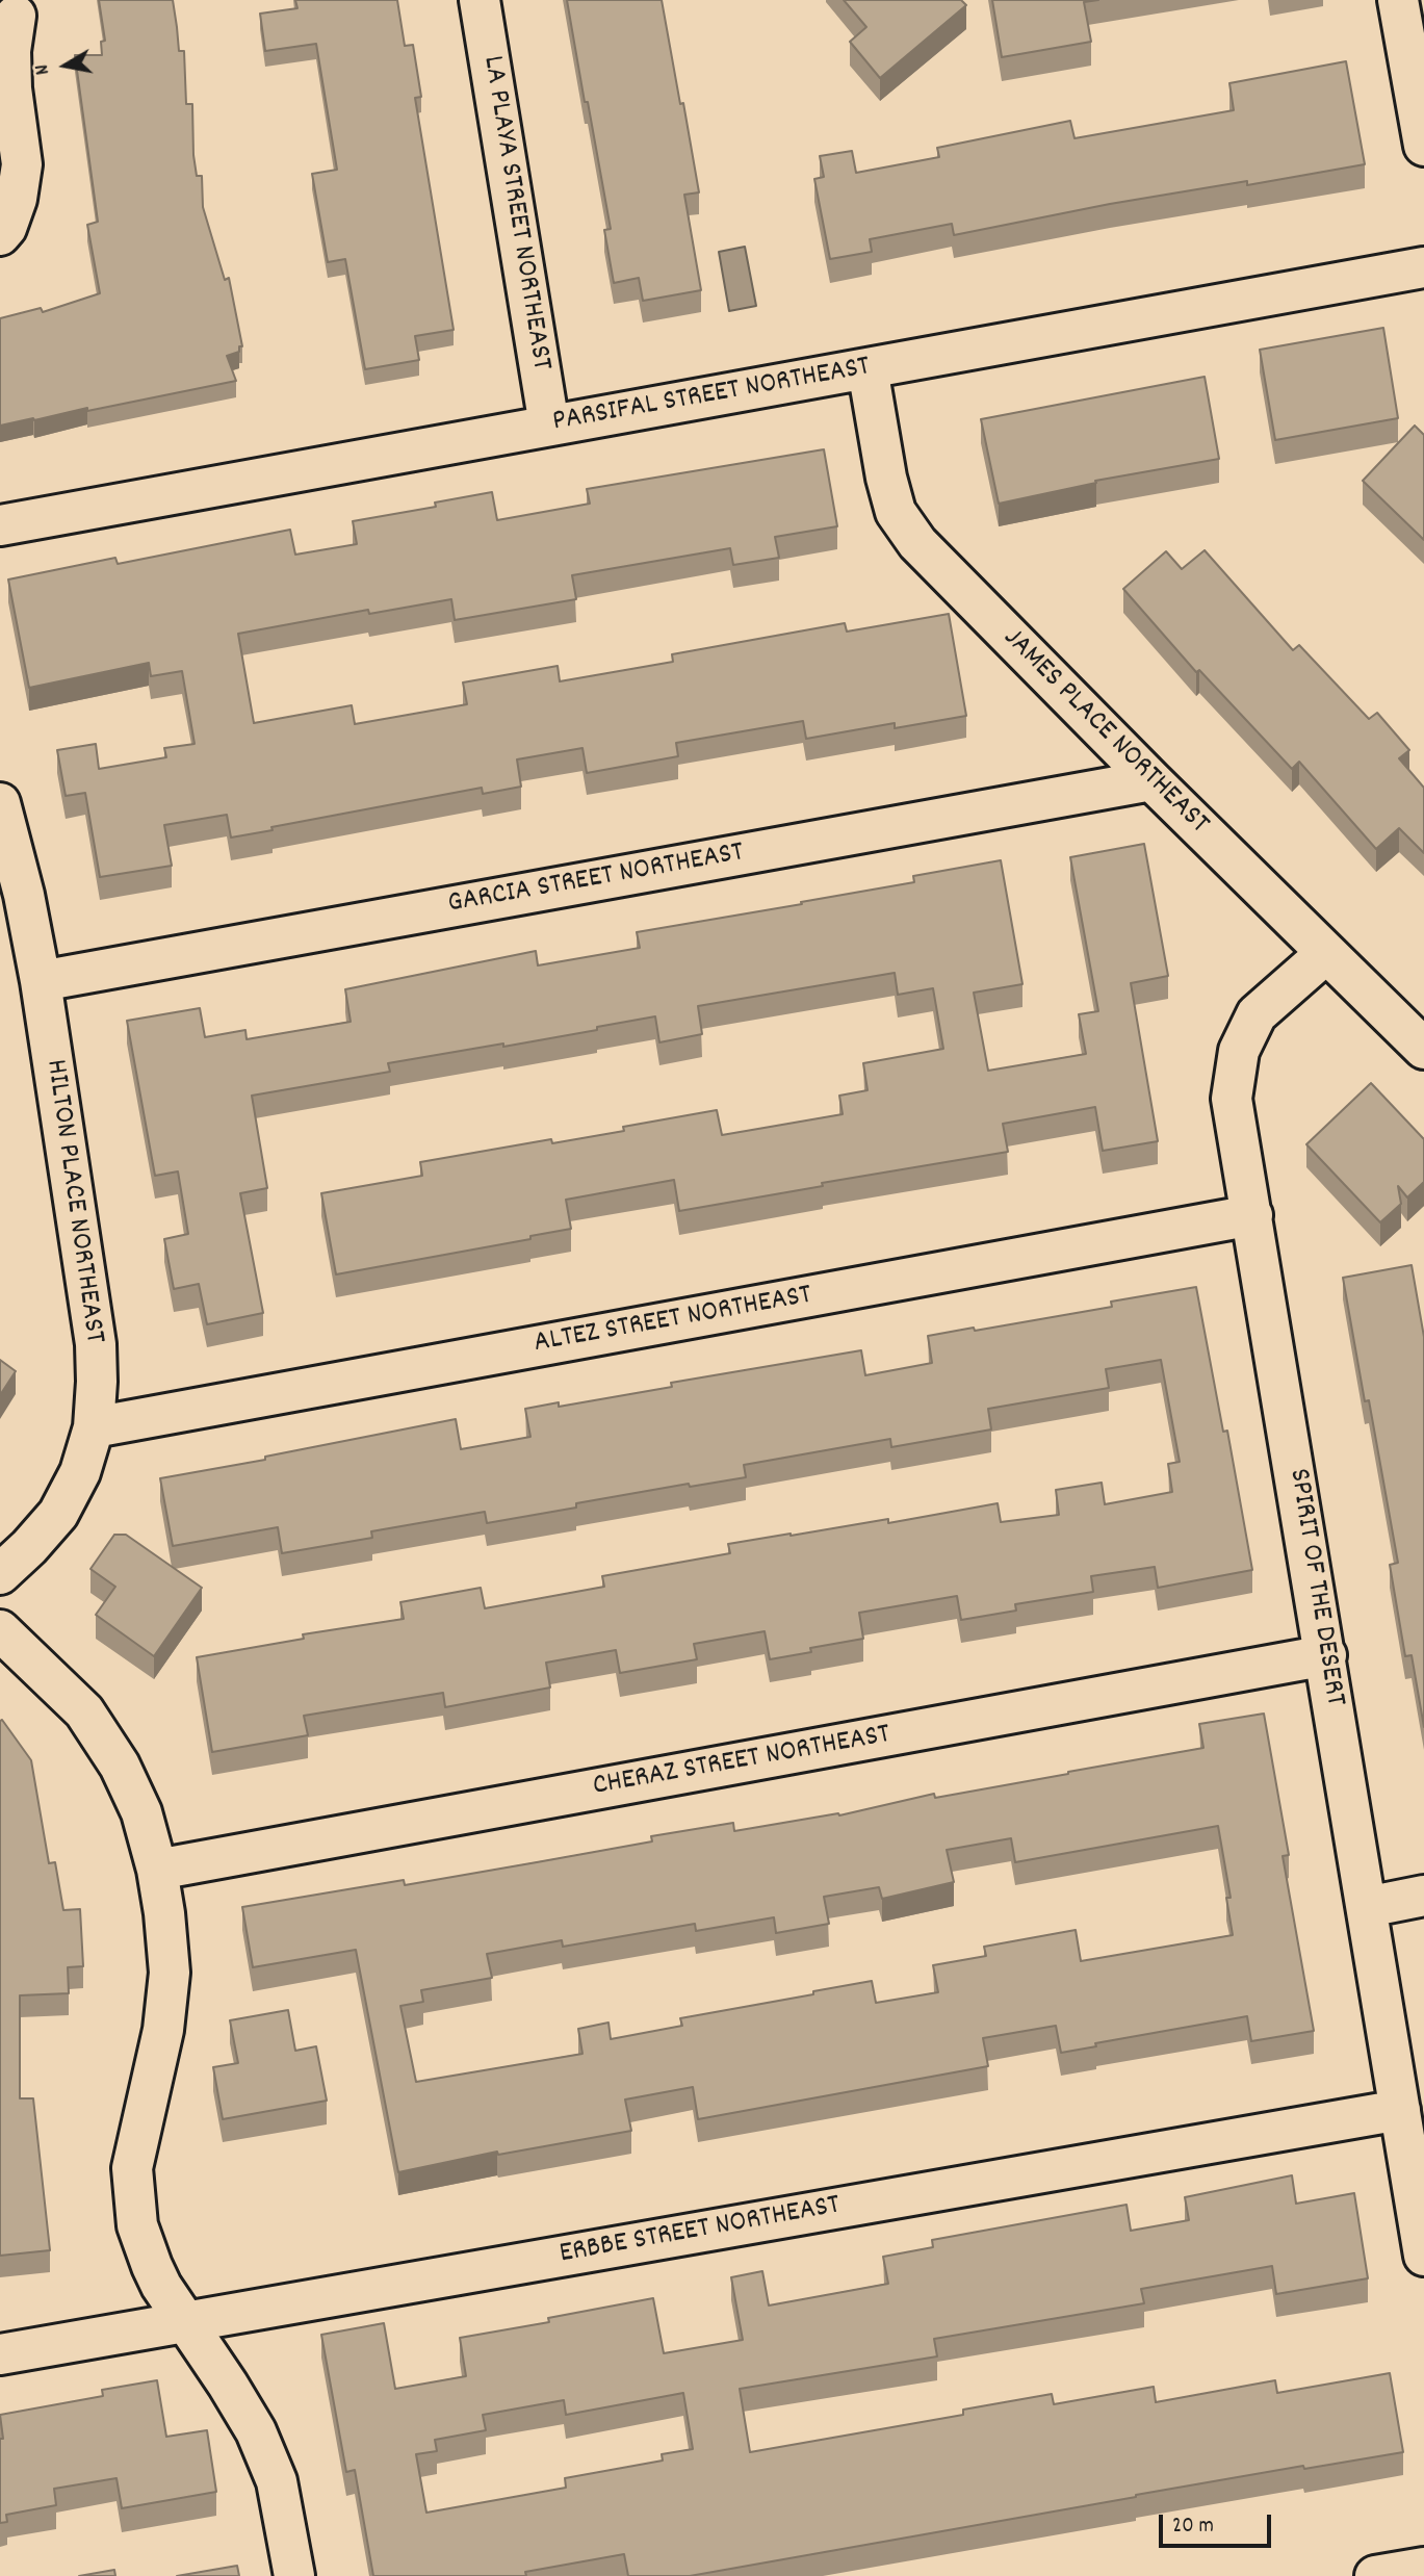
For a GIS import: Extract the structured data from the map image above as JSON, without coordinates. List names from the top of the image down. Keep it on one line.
{"streets":{"street":["LA PLAYA STREET NORTHEAST","PARSIFAL STREET NORTHEAST","JAMES PLACE NORTHEAST","GARCIA STREET NORTHEAST","HILTON PLACE NORTHEAST","ALTEZ STREET NORTHEAST","SPIRIT OF THE DESERT","CHERAZ STREET NORTHEAST","ERBBE STREET NORTHEAST"]},"crossings":[["LA PLAYA STREET NORTHEAST","PARSIFAL STREET NORTHEAST"],["PARSIFAL STREET NORTHEAST","JAMES PLACE NORTHEAST"],["JAMES PLACE NORTHEAST","GARCIA STREET NORTHEAST"],["JAMES PLACE NORTHEAST","SPIRIT OF THE DESERT"],["GARCIA STREET NORTHEAST","HILTON PLACE NORTHEAST"],["HILTON PLACE NORTHEAST","ALTEZ STREET NORTHEAST"],["ALTEZ STREET NORTHEAST","SPIRIT OF THE DESERT"],["SPIRIT OF THE DESERT","CHERAZ STREET NORTHEAST"],["SPIRIT OF THE DESERT","ERBBE STREET NORTHEAST"]],"scale_bar":"20 m","north":"left"}
